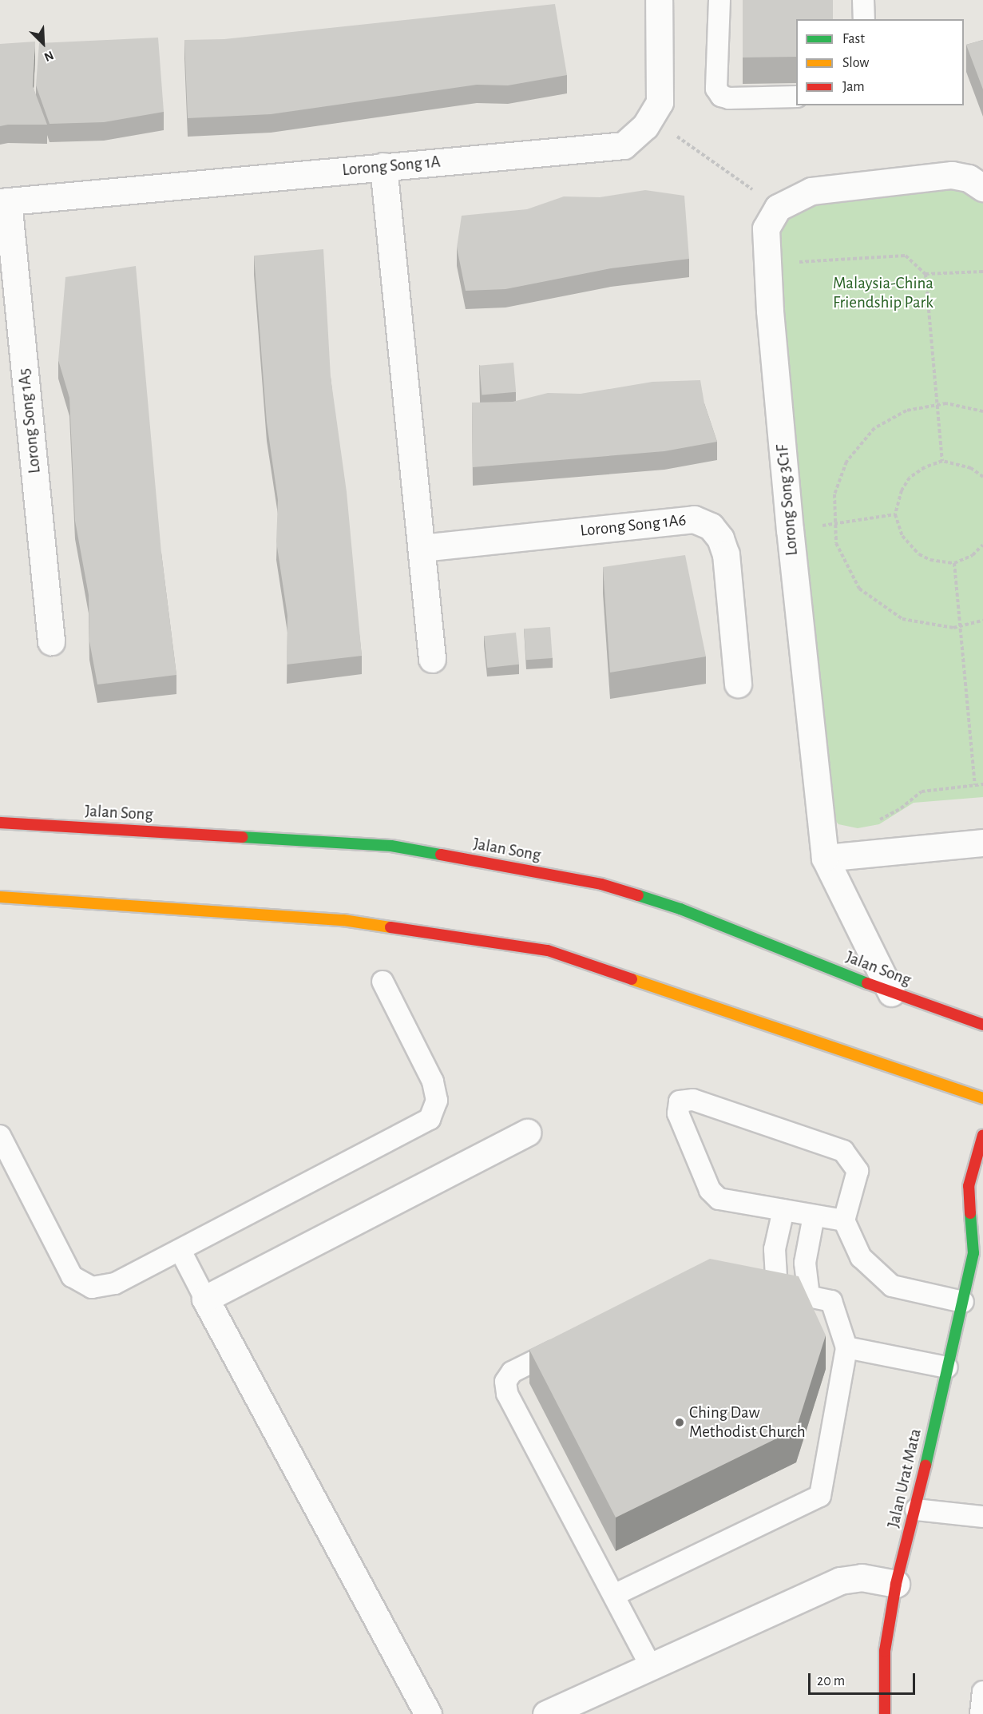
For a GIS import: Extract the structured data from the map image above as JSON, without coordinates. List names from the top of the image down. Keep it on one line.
{"streets":{"main road":["Jalan Song","Jalan Urat Mata"],"street":["Lorong Song 1A","Lorong Song 1A5","Lorong Song 3C1F","Lorong Song 1A6"]},"crossings":[["Lorong Song 1A","Lorong Song 1A5"],["Lorong Song 3C1F","Jalan Song"]],"parks":["Malaysia-China Friendship Park"],"places":["Ching Daw Methodist Church"],"legend":["Fast","Slow","Jam"],"scale_bar":"20 m","north":"bottom right"}
